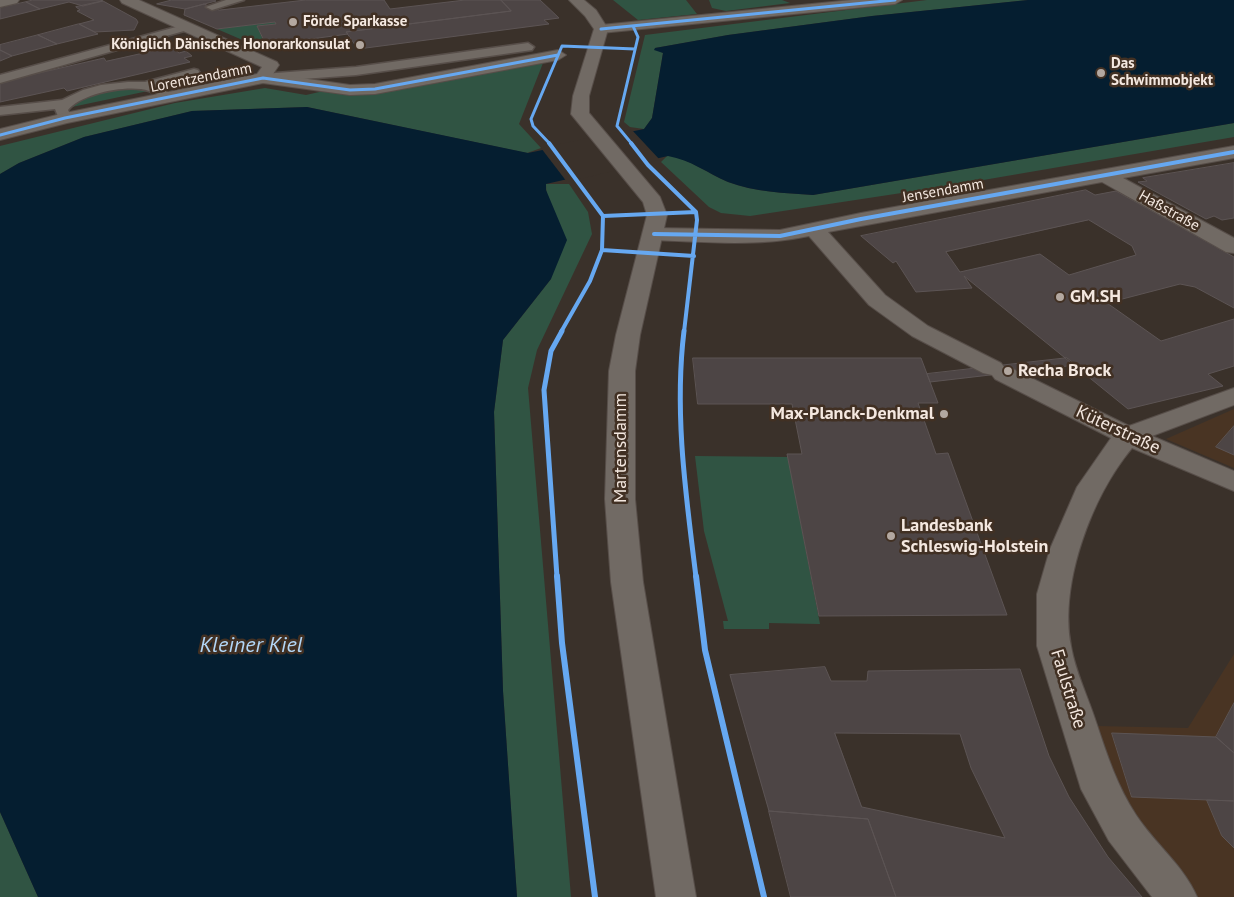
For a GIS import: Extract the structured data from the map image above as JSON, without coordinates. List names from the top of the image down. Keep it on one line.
{"streets":{"street":["Lorentzendamm","Jensendamm","Haßstraße","Küterstraße","Martensdamm","Faulstraße"]},"crossings":[["Jensendamm","Haßstraße"],["Jensendamm","Küterstraße"],["Jensendamm","Martensdamm"],["Küterstraße","Faulstraße"]],"water":["Kleiner Kiel"],"places":["Förde Sparkasse","Königlich Dänisches Honorarkonsulat","Das Schwimmobjekt","GM.SH","Recha Brock","Max-Planck-Denkmal","Landesbank Schleswig-Holstein"]}
